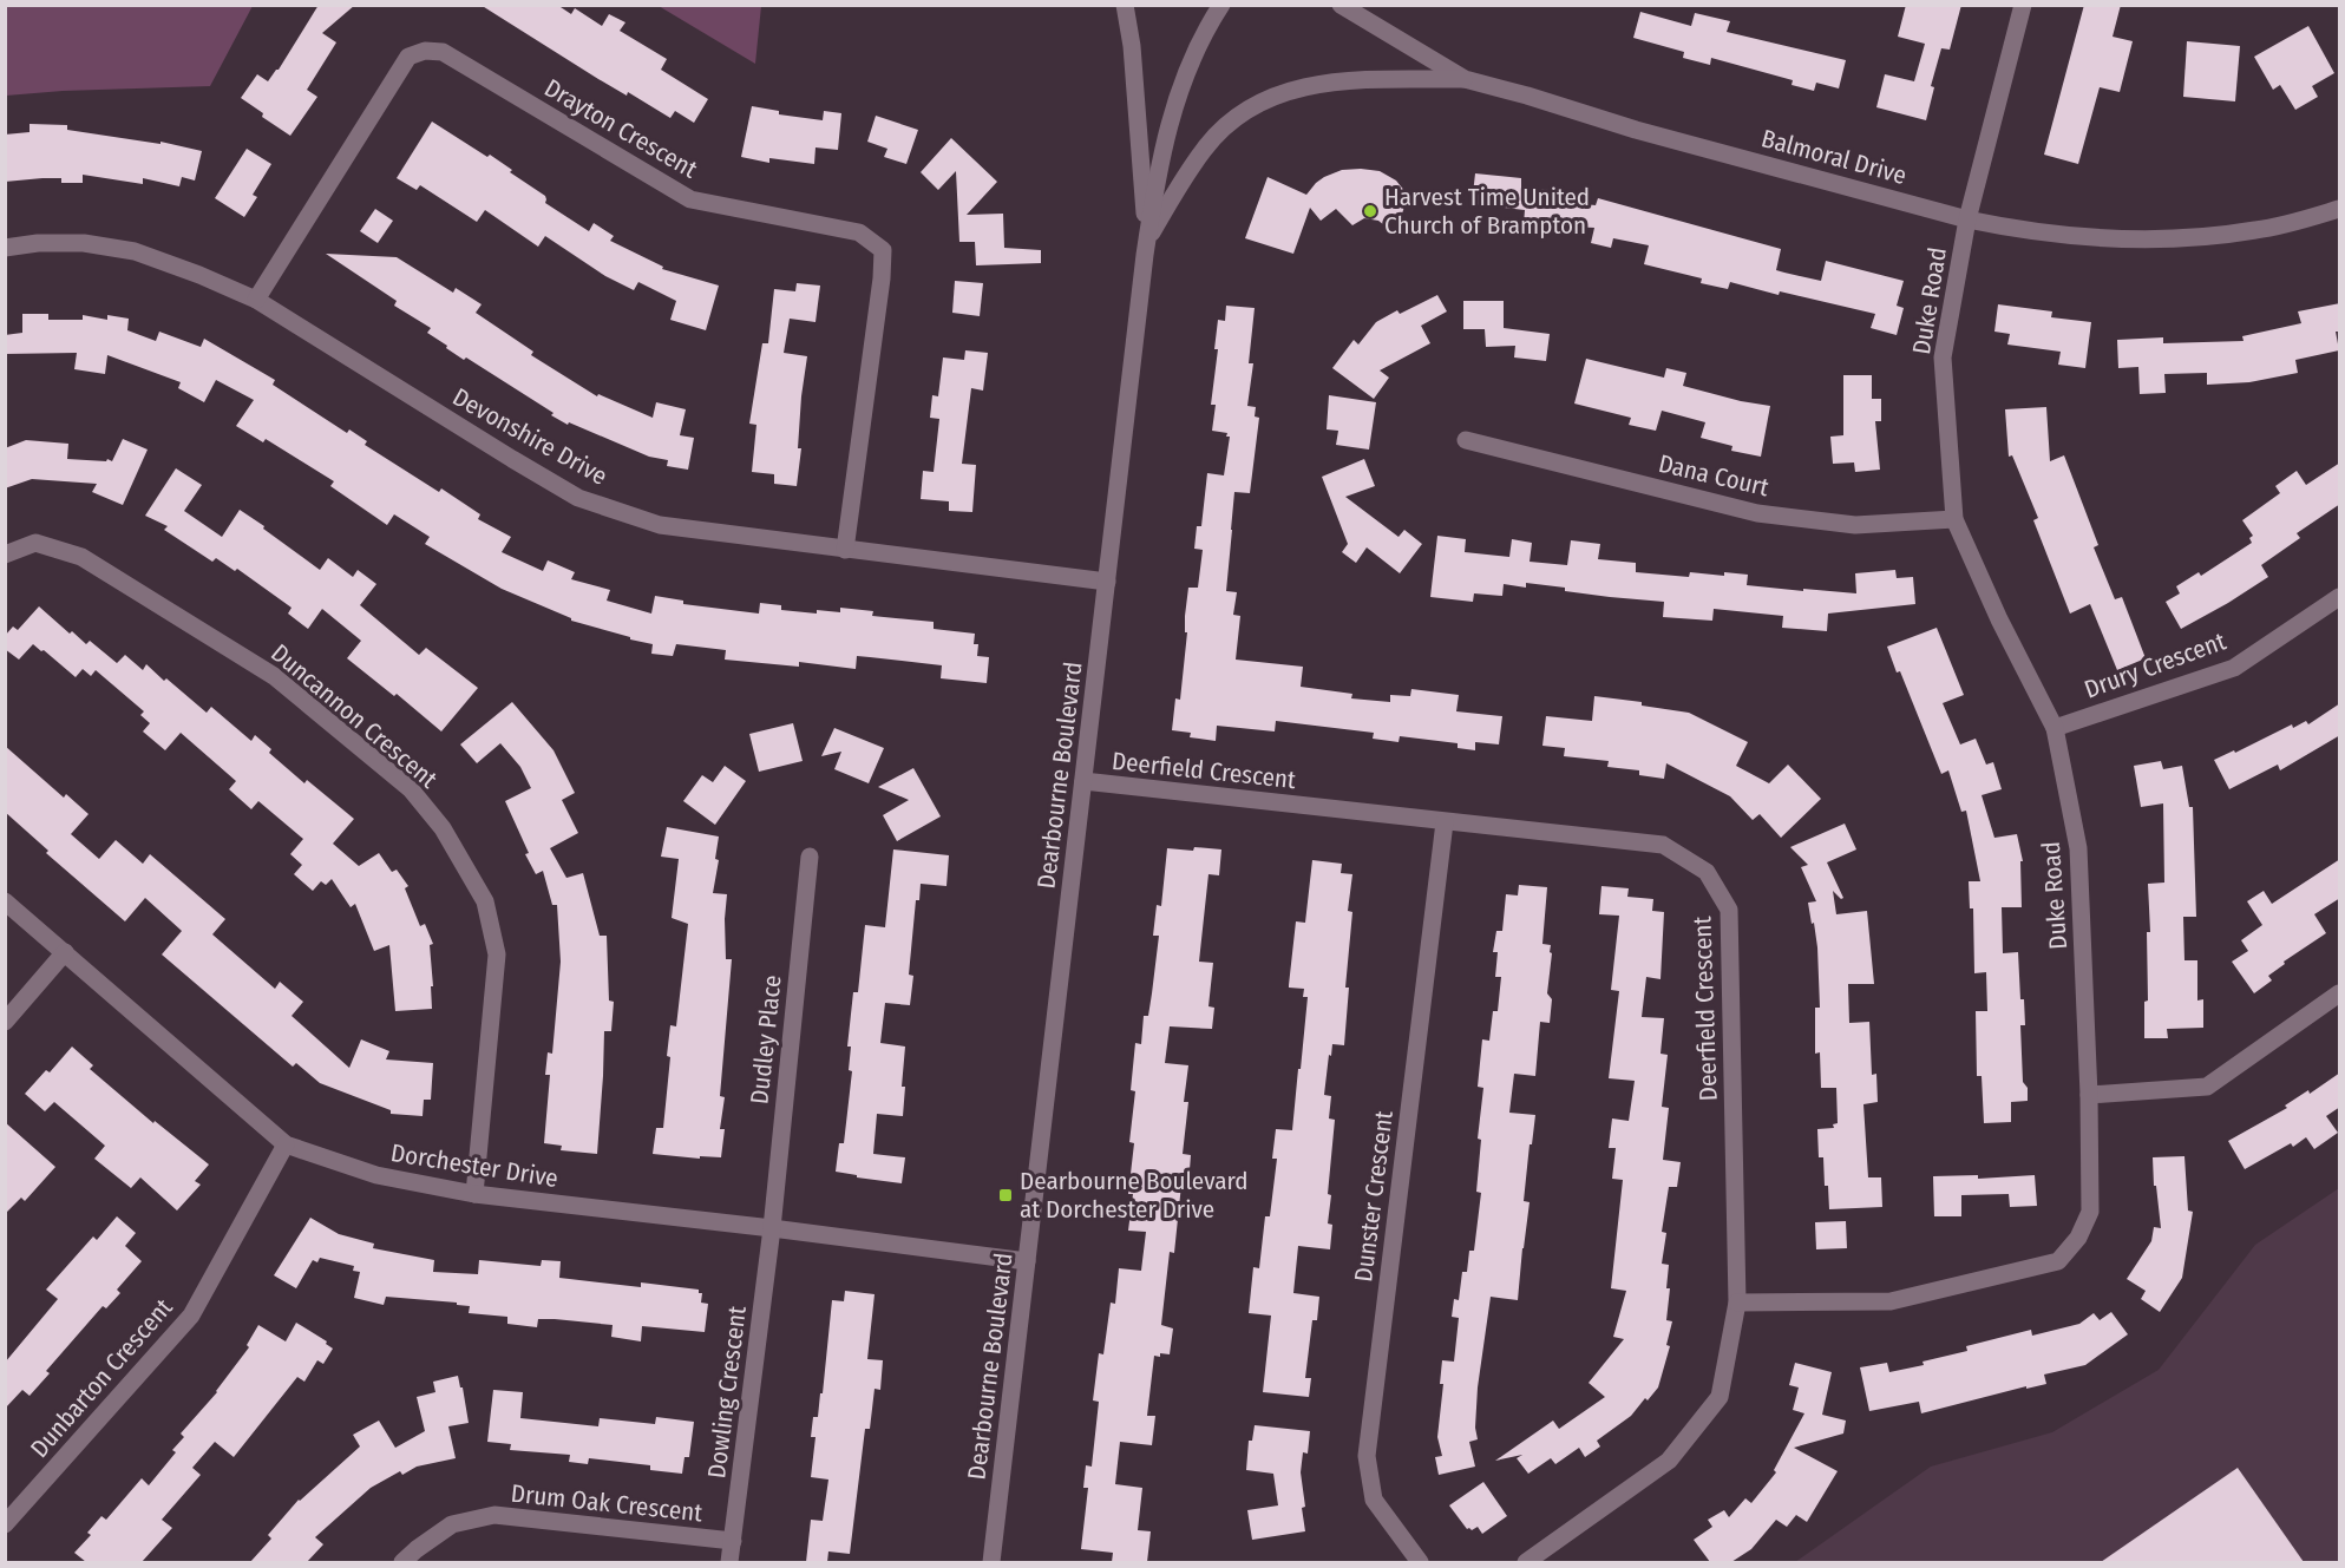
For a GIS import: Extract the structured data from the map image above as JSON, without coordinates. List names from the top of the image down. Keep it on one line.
{"streets":{"street":["Drayton Crescent","Balmoral Drive","Duke Road","Devonshire Drive","Dana Court","Drury Crescent","Duncannon Crescent","Deerfield Crescent","Dearbourne Boulevard","Dudley Place","Dorchester Drive","Dunster Crescent","Dunbarton Crescent","Dowling Crescent","Drum Oak Crescent"]},"crossings":[["Drayton Crescent","Devonshire Drive"],["Balmoral Drive","Duke Road"],["Duke Road","Dana Court"],["Duke Road","Drury Crescent"],["Duke Road","Deerfield Crescent"],["Devonshire Drive","Dearbourne Boulevard"],["Duncannon Crescent","Dorchester Drive"],["Deerfield Crescent","Dearbourne Boulevard"],["Deerfield Crescent","Dunster Crescent"],["Dearbourne Boulevard","Dorchester Drive"],["Dudley Place","Dorchester Drive"],["Dudley Place","Dowling Crescent"],["Dorchester Drive","Dunbarton Crescent"],["Dorchester Drive","Dowling Crescent"],["Dowling Crescent","Drum Oak Crescent"]],"places":{"other":["Harvest Time United Church of Brampton"],"transit":["Dearbourne Boulevard at Dorchester Drive"]}}
